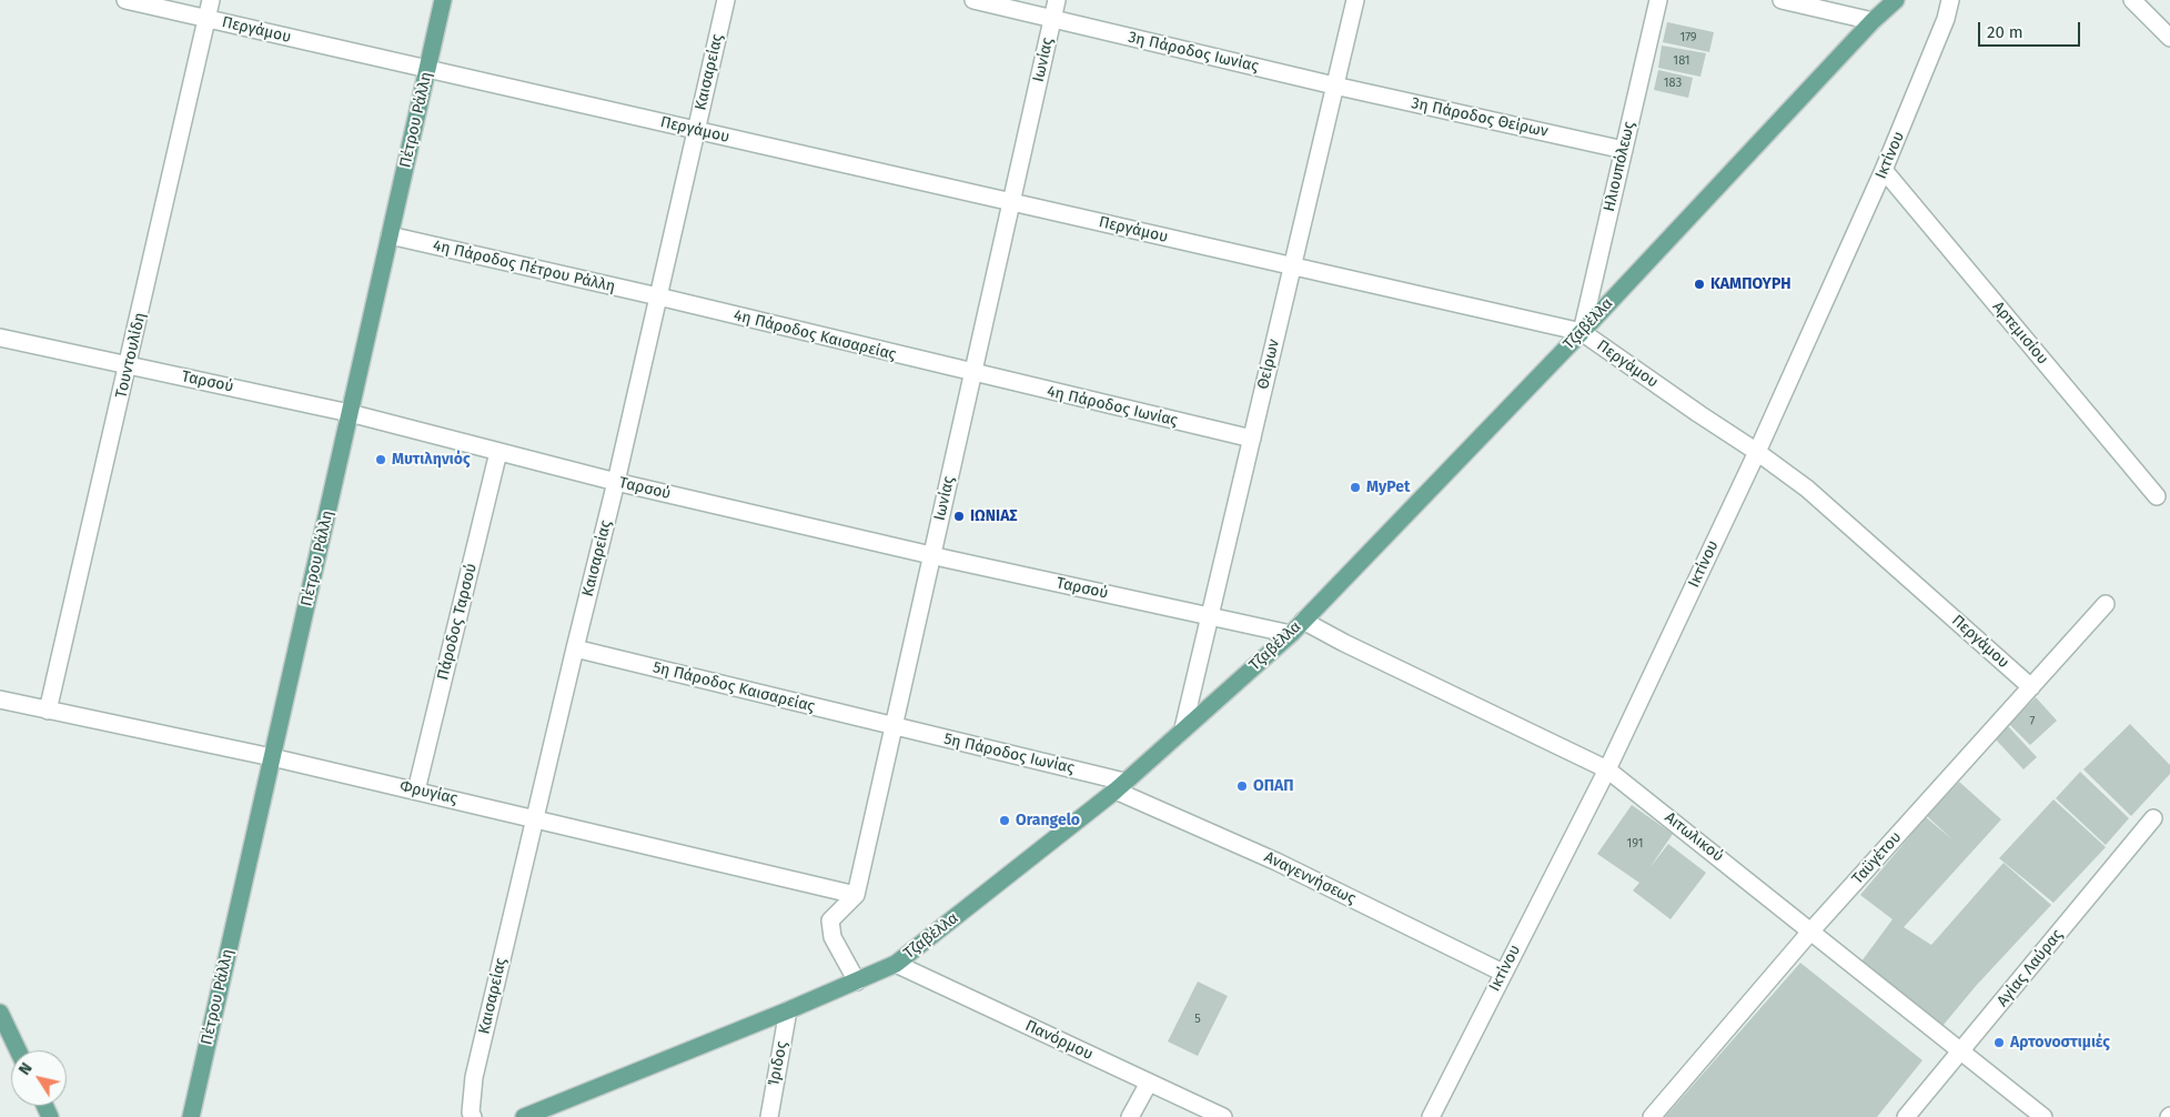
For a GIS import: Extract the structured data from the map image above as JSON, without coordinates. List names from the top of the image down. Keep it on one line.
{"streets":{"main road":["Πέτρου Ράλλη","Τζαβέλλα"],"street":["Περγάμου","3η Πάροδος Ιωνίας","Ιωνίας","Καισαρείας","3η Πάροδος Θείρων","Ικτίνου","Ηλιουπόλεως","4η Πάροδος Πέτρου Ράλλη","Αρτεμισίου","4η Πάροδος Καισαρείας","Τουντουλίδη","Θείρων","Ταρσού","4η Πάροδος Ιωνίας","Πάροδος Ταρσού","5η Πάροδος Καισαρείας","5η Πάροδος Ιωνίας","Φρυγίας","Αιτωλικού","Ταϋγέτου","Αναγεννήσεως","Αγίας Λαύρας","Πανόρμου","Ίριδος"]},"crossings":[["Περγάμου","Ιωνίας"],["Περγάμου","Καισαρείας"],["Περγάμου","Πέτρου Ράλλη"],["Περγάμου","Ικτίνου"],["Περγάμου","Ηλιουπόλεως"],["Περγάμου","Τζαβέλλα"],["Περγάμου","Τουντουλίδη"],["Περγάμου","Θείρων"],["Περγάμου","Ταϋγέτου"],["3η Πάροδος Ιωνίας","Ιωνίας"],["3η Πάροδος Ιωνίας","3η Πάροδος Θείρων"],["3η Πάροδος Ιωνίας","Θείρων"],["Ιωνίας","4η Πάροδος Καισαρείας"],["Ιωνίας","Ταρσού"],["Ιωνίας","4η Πάροδος Ιωνίας"],["Ιωνίας","5η Πάροδος Καισαρείας"],["Ιωνίας","5η Πάροδος Ιωνίας"],["Ιωνίας","Φρυγίας"],["Καισαρείας","4η Πάροδος Πέτρου Ράλλη"],["Καισαρείας","4η Πάροδος Καισαρείας"],["Καισαρείας","Ταρσού"],["Καισαρείας","5η Πάροδος Καισαρείας"],["Καισαρείας","Φρυγίας"],["3η Πάροδος Θείρων","Ηλιουπόλεως"],["3η Πάροδος Θείρων","Θείρων"],["Πέτρου Ράλλη","4η Πάροδος Πέτρου Ράλλη"],["Πέτρου Ράλλη","Ταρσού"],["Πέτρου Ράλλη","Φρυγίας"],["Ικτίνου","Αρτεμισίου"],["Ικτίνου","Αιτωλικού"],["Ικτίνου","Αναγεννήσεως"],["Ηλιουπόλεως","Τζαβέλλα"],["4η Πάροδος Πέτρου Ράλλη","4η Πάροδος Καισαρείας"],["Τζαβέλλα","Θείρων"],["Τζαβέλλα","Ταρσού"],["Τζαβέλλα","5η Πάροδος Ιωνίας"],["Τζαβέλλα","Αιτωλικού"],["Τζαβέλλα","Αναγεννήσεως"],["Τζαβέλλα","Πανόρμου"],["Τζαβέλλα","Ίριδος"],["4η Πάροδος Καισαρείας","4η Πάροδος Ιωνίας"],["Τουντουλίδη","Ταρσού"],["Τουντουλίδη","Φρυγίας"],["Θείρων","Ταρσού"],["Θείρων","4η Πάροδος Ιωνίας"],["Ταρσού","Πάροδος Ταρσού"],["Πάροδος Ταρσού","Φρυγίας"],["5η Πάροδος Καισαρείας","5η Πάροδος Ιωνίας"],["5η Πάροδος Ιωνίας","Αναγεννήσεως"],["Αιτωλικού","Ταϋγέτου"],["Αιτωλικού","Αγίας Λαύρας"]],"places":["KAΜΠΟΥΡΗ","Μυτιληνιός","MyPet","ΙΩΝΙΑΣ","ΟΠΑΠ","Orangelo","Αρτονοστιμιές"],"house_numbers":["179","181","183","7","191","5"],"scale_bar":"20 m","north":"top left"}
